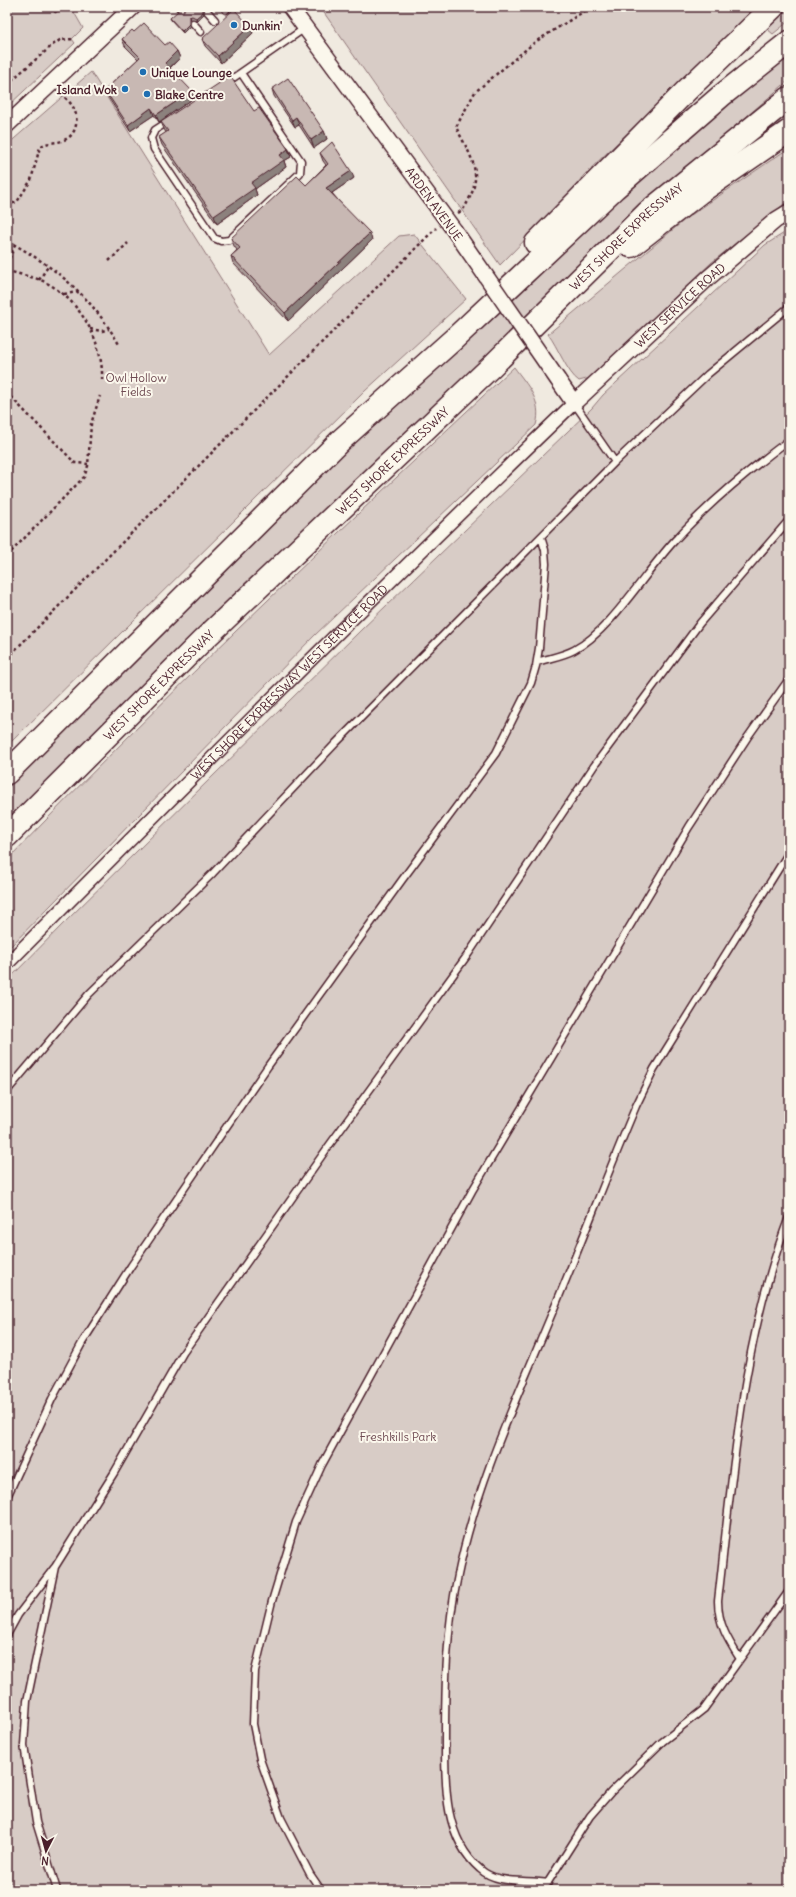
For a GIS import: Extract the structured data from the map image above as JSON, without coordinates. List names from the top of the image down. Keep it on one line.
{"streets":{"highway":["WEST SHORE EXPRESSWAY"],"street":["ARDEN AVENUE","WEST SERVICE ROAD","WEST SHORE EXPRESSWAY WEST SERVICE ROAD"]},"crossings":[["ARDEN AVENUE","WEST SERVICE ROAD"],["ARDEN AVENUE","WEST SHORE EXPRESSWAY WEST SERVICE ROAD"],["WEST SERVICE ROAD","WEST SHORE EXPRESSWAY WEST SERVICE ROAD"]],"parks":["Owl Hollow Fields","Freshkills Park"],"places":["Dunkin'","Unique Lounge","Island Wok","Blake Centre"],"north":"bottom"}
